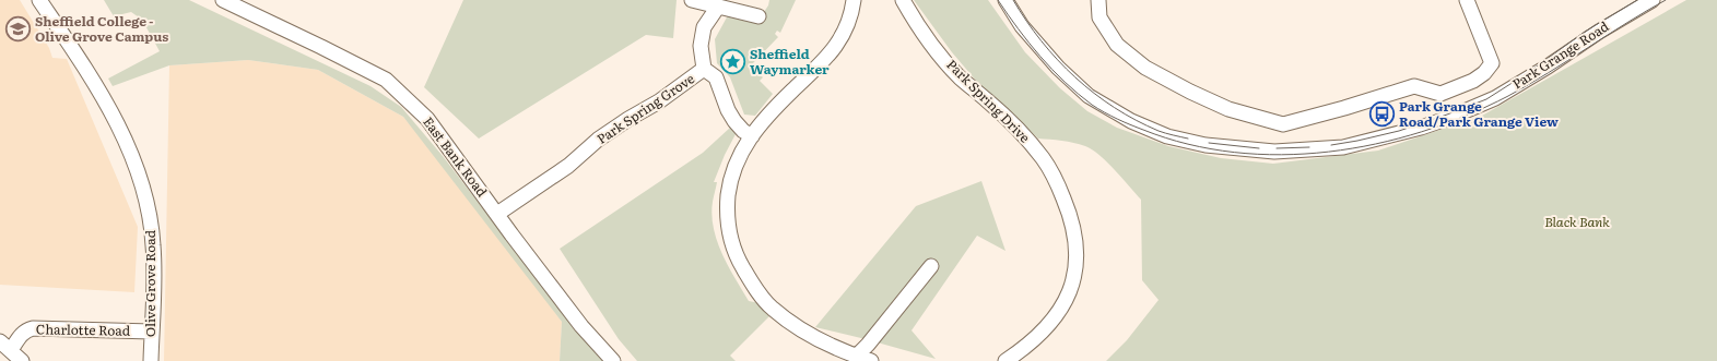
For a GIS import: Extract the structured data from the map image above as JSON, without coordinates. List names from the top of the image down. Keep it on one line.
{"streets":{"street":["Park Grange Road","Park Spring Drive","Park Spring Grove","East Bank Road","Olive Grove Road","Charlotte Road"]},"crossings":[["Park Spring Grove","East Bank Road"],["Olive Grove Road","Charlotte Road"]],"parks":["Black Bank"],"places":{"school or university":["Sheffield College - Olive Grove Campus"],"place":["Sheffield Waymarker"],"bus stop":["Park Grange Road/Park Grange View"]}}
